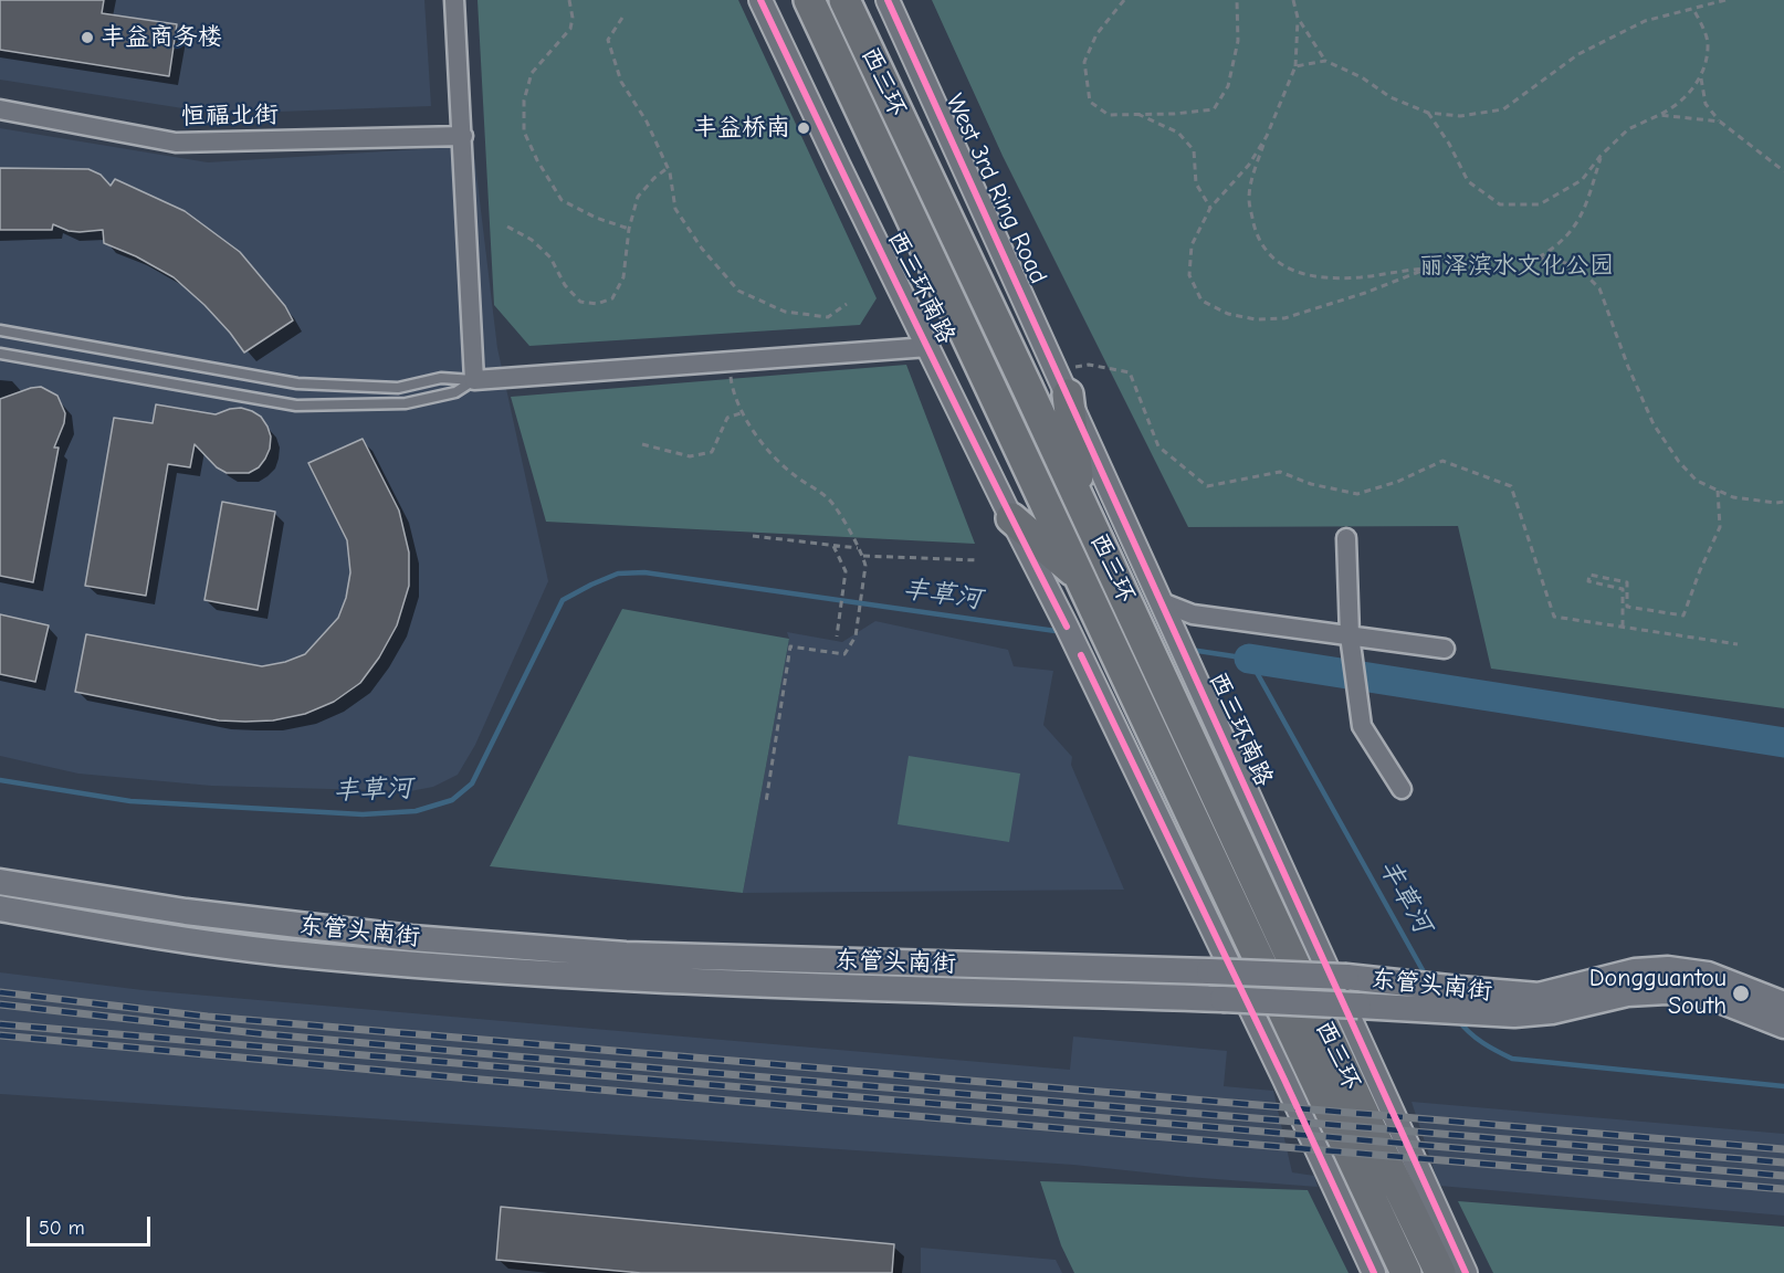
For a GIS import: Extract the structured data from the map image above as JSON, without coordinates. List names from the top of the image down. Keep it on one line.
{"streets":{"highway":["西三环"],"main road":["东管头南街"],"street":["恒福北街","West 3rd Ring Road","西三环南路"]},"crossings":[["West 3rd Ring Road","西三环南路"]],"water":["丰草河"],"parks":["丽泽滨水文化公园"],"places":["丰益商务楼","丰益桥南","Dongguantou South"],"scale_bar":"50 m"}
